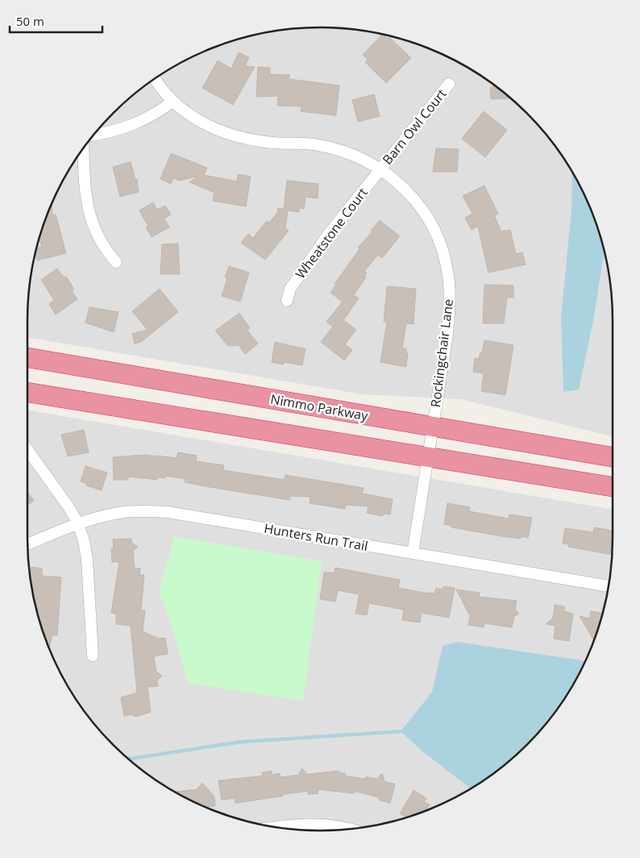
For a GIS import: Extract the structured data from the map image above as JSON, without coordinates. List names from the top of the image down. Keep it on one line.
{"streets":{"highway":["Nimmo Parkway"],"street":["Barn Owl Court","Wheatstone Court","Rockingchair Lane","Hunters Run Trail"]},"crossings":[["Barn Owl Court","Wheatstone Court"],["Barn Owl Court","Rockingchair Lane"],["Wheatstone Court","Rockingchair Lane"],["Rockingchair Lane","Nimmo Parkway"],["Rockingchair Lane","Hunters Run Trail"]],"scale_bar":"50 m"}
